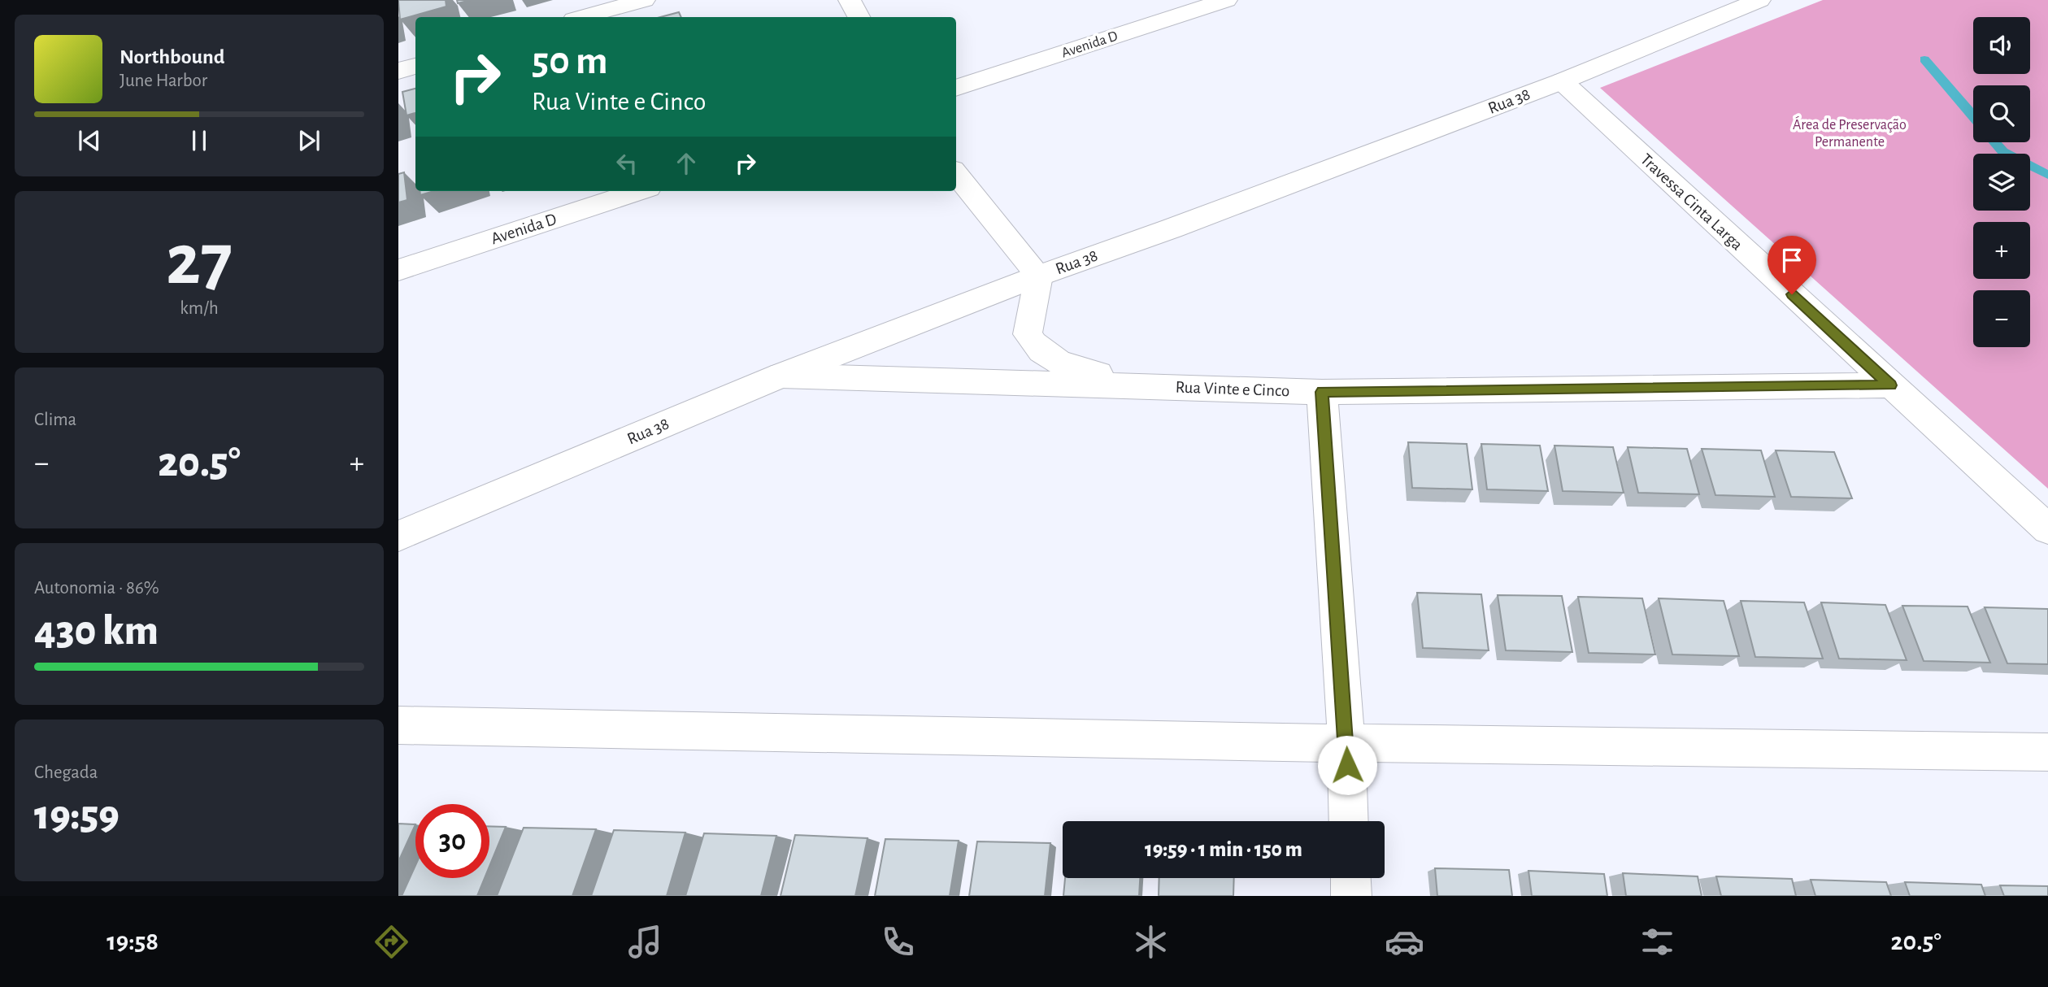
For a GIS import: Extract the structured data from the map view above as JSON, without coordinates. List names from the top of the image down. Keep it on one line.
{"streets":{"street":["Avenida D","Rua 38","Travessa Cinta Larga","Rua Vinte e Cinco"]},"crossings":[["Rua 38","Travessa Cinta Larga"],["Rua 38","Rua Vinte e Cinco"],["Travessa Cinta Larga","Rua Vinte e Cinco"]],"parks":["Área de Preservação Permanente"],"page":{"map_buttons":["+","−"],"turn":["50 m","Rua Vinte e Cinco"],"song":["Northbound","June Harbor"],"tile":[["27","km/h"],"Clima",["Autonomia · 86%","430 km"],["Chegada","19:59"]],"heat":["−","20.5°","+"],"limit":"30","trip":"19:59 · 1 min · 150 m","tabs":["19:58","20.5°"]}}
